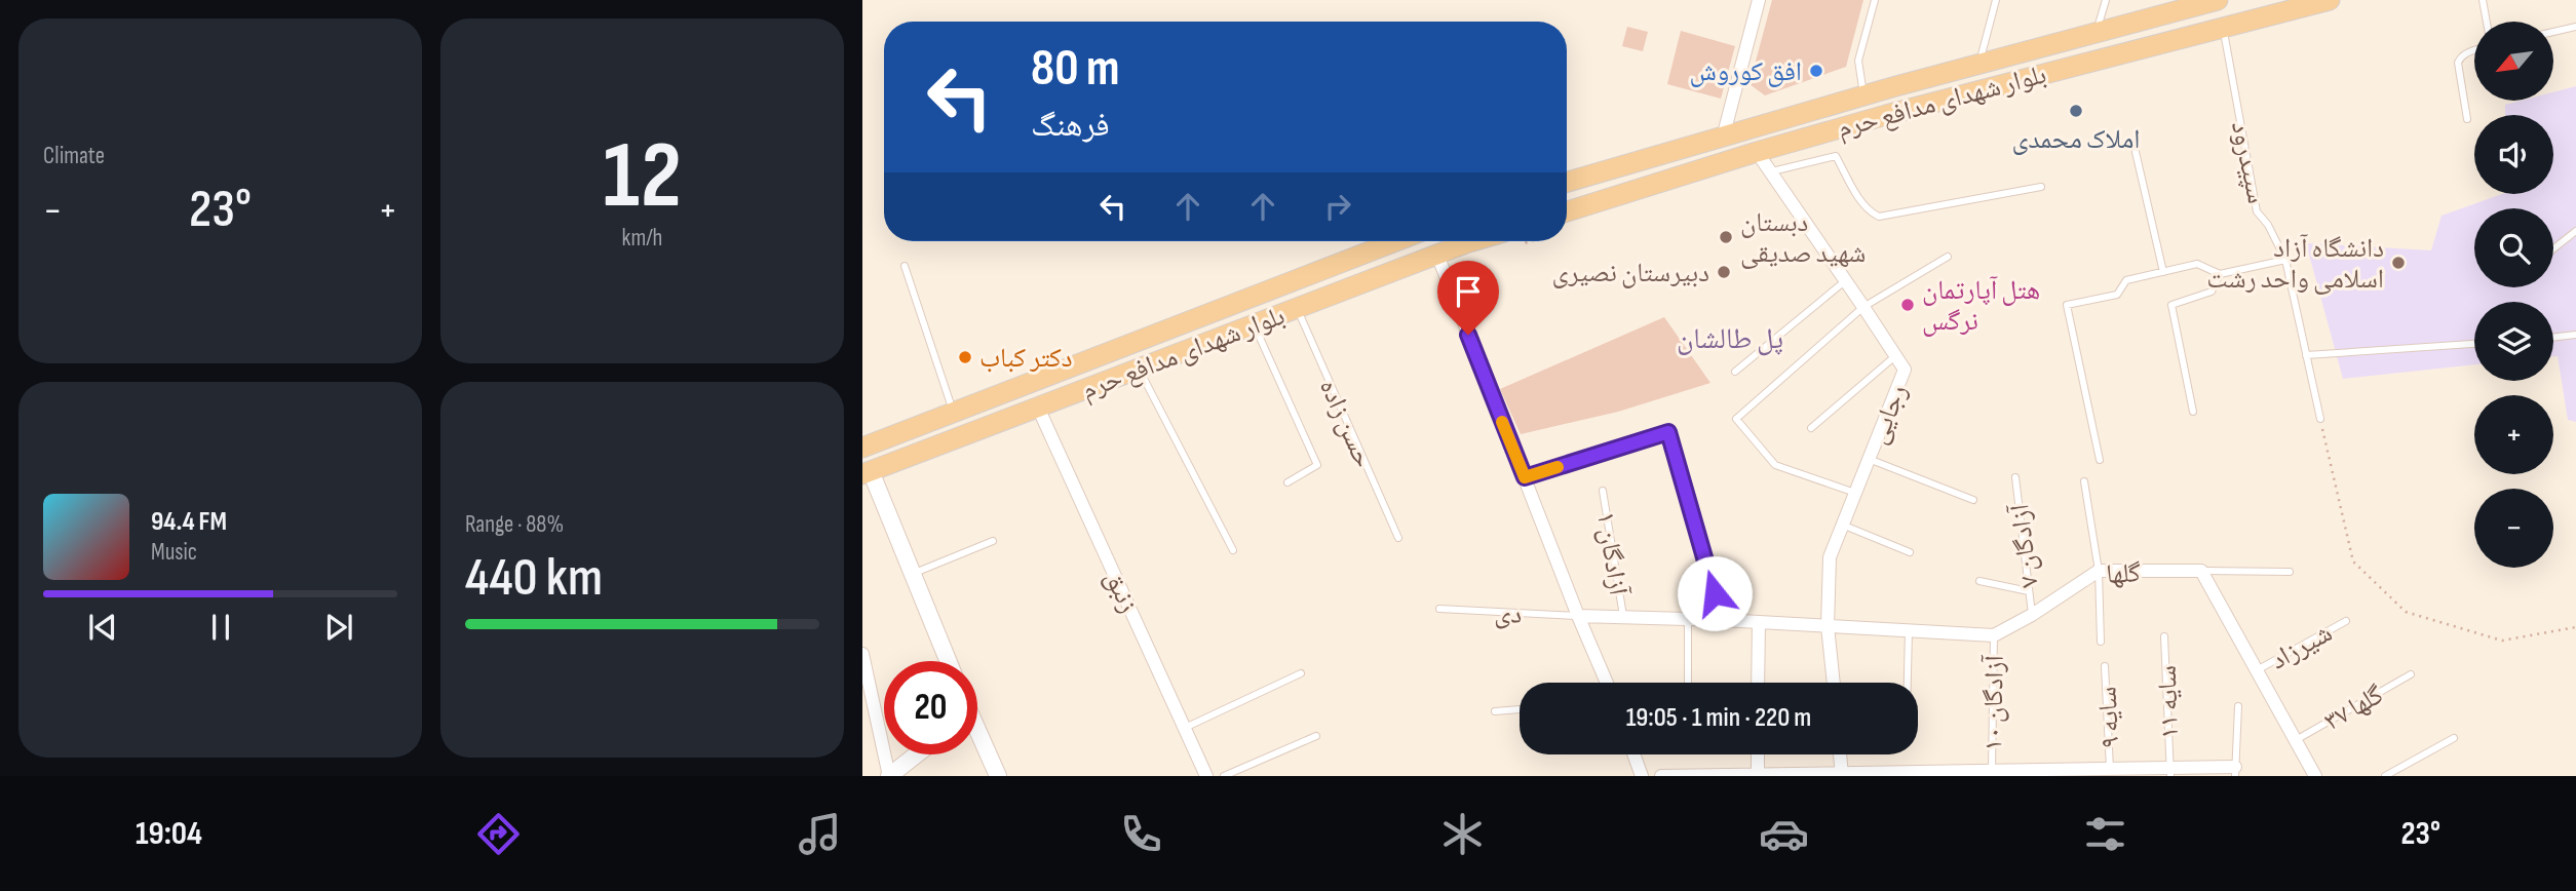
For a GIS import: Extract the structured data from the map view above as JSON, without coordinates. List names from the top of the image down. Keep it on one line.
{"streets":{"main road":["بلوار شهدای مدافع حرم"],"street":["رجایی","گلها","زنبق"],"lane":["سپیدرود","حسن زاده","آزادگان ۷","آزادگان ۱","دی","شیرزاد","سایه ۱۱","آزادگان ۱۰","گلها ۳۷","سایه ۹"]},"crossings":[["بلوار شهدای مدافع حرم","سپیدرود"],["بلوار شهدای مدافع حرم","رجایی"],["بلوار شهدای مدافع حرم","حسن زاده"],["بلوار شهدای مدافع حرم","زنبق"],["آزادگان ۷","گلها"],["گلها","آزادگان ۱۰"]],"districts":["پل طالشان"],"places":["افق کوروش","املاک محمدی","دبستان شهید صدیقی","دانشگاه آزاد اسلامی واحد رشت","دبیرستان نصیری","هتل آپارتمان نرگس","دکتر کباب"],"north":"bottom left","page":{"tile":["Climate",["12","km/h"],["Range · 88%","440 km"]],"map_buttons":["+","−"],"turn":["80 m","فرهنگ"],"heat":["−","23°","+"],"song":["94.4 FM","Music"],"limit":"20","trip":"19:05 · 1 min · 220 m","tabs":["19:04","23°"]}}
